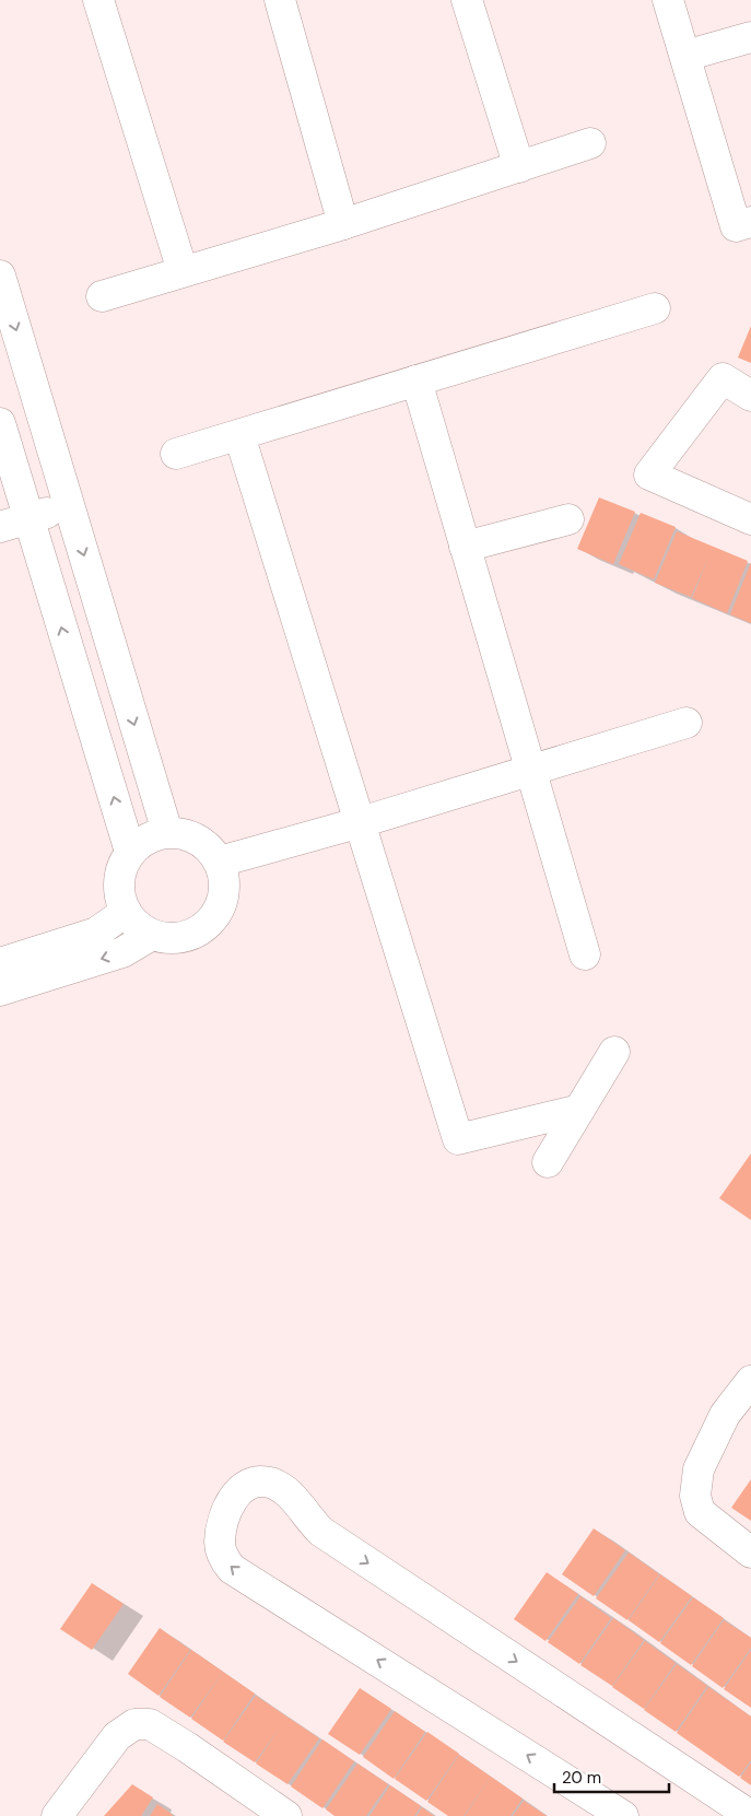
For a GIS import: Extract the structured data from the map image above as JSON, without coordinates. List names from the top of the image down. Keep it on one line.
{"scale_bar":"20 m"}
